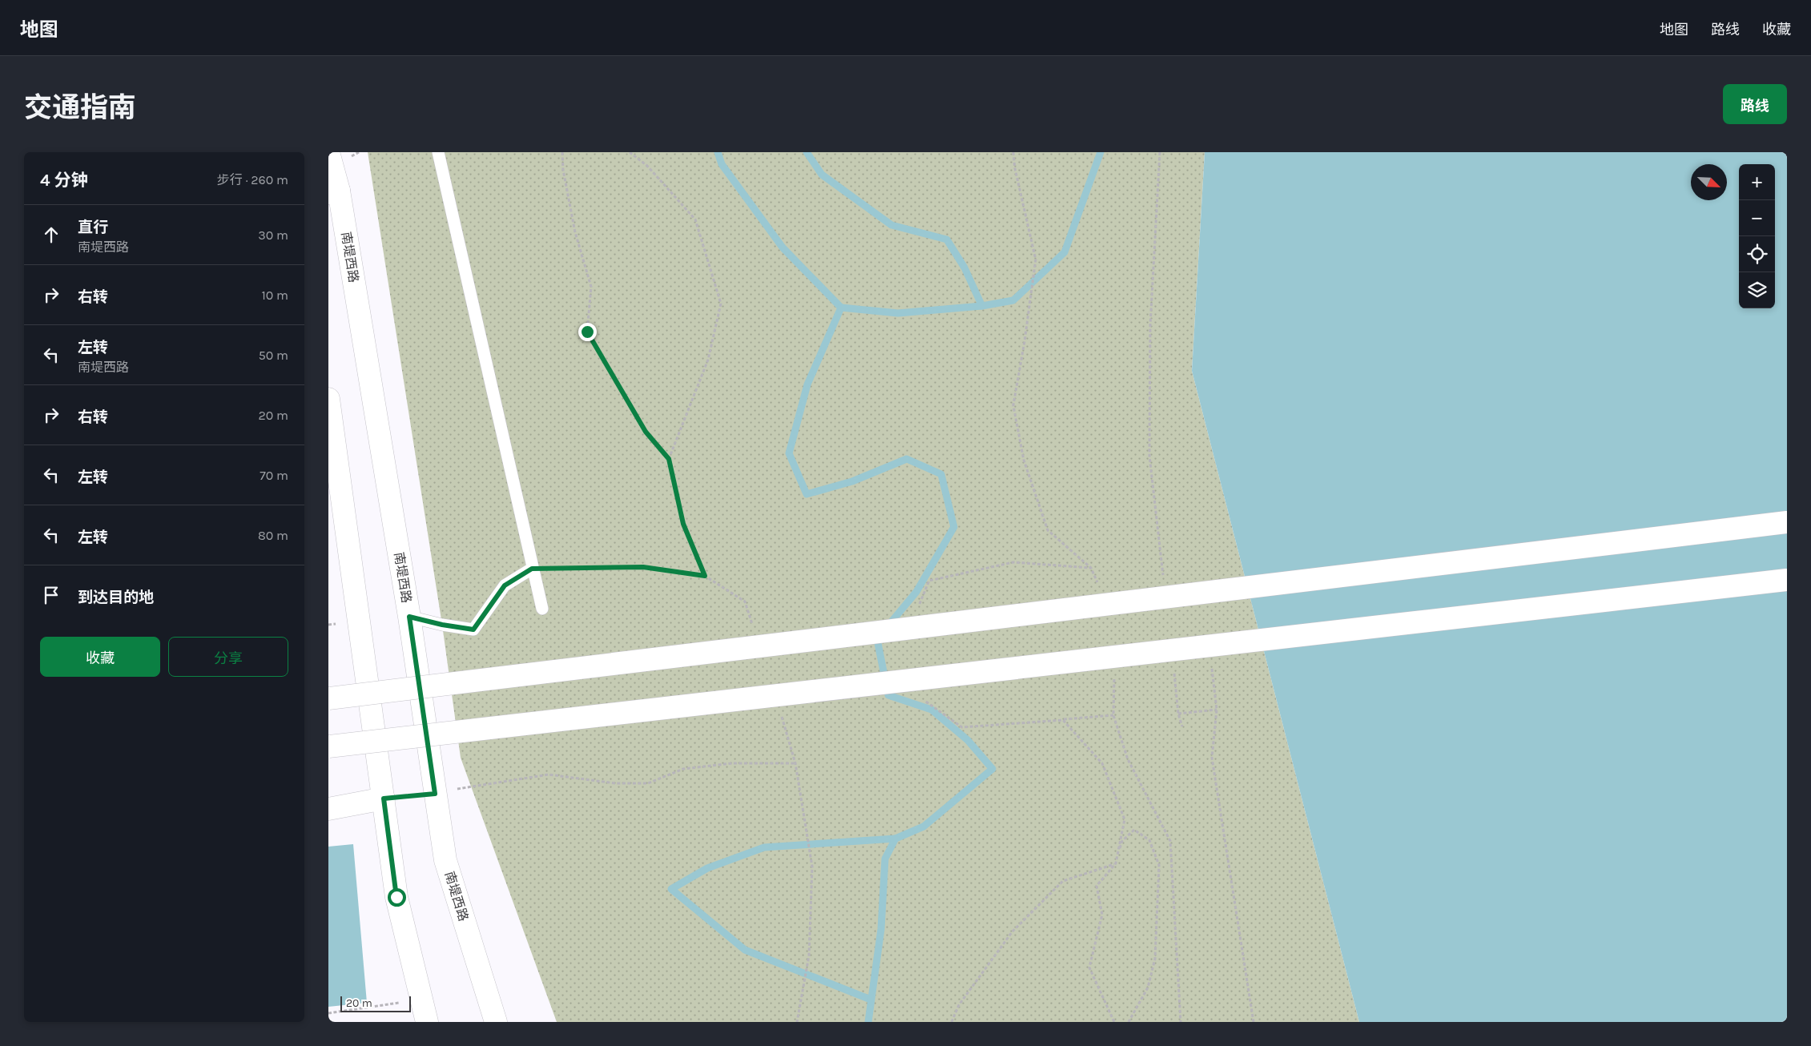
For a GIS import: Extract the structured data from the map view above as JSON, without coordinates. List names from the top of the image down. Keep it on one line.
{"streets":{"main road":["南堤西路"]},"scale_bar":"20 m","north":"bottom right","page":{"header":"地图","nav":["地图","路线","收藏"],"title":"交通指南","buttons":["路线",["收藏","分享"]],"heading":["4 分钟","步行 · 260 m"],"map_buttons":["+","−"],"list":[["直行","南堤西路","30 m"],["右转","10 m"],["左转","南堤西路","50 m"],["右转","20 m"],["左转","70 m"],["左转","80 m"],"到达目的地"],"scale":"20 m"}}
